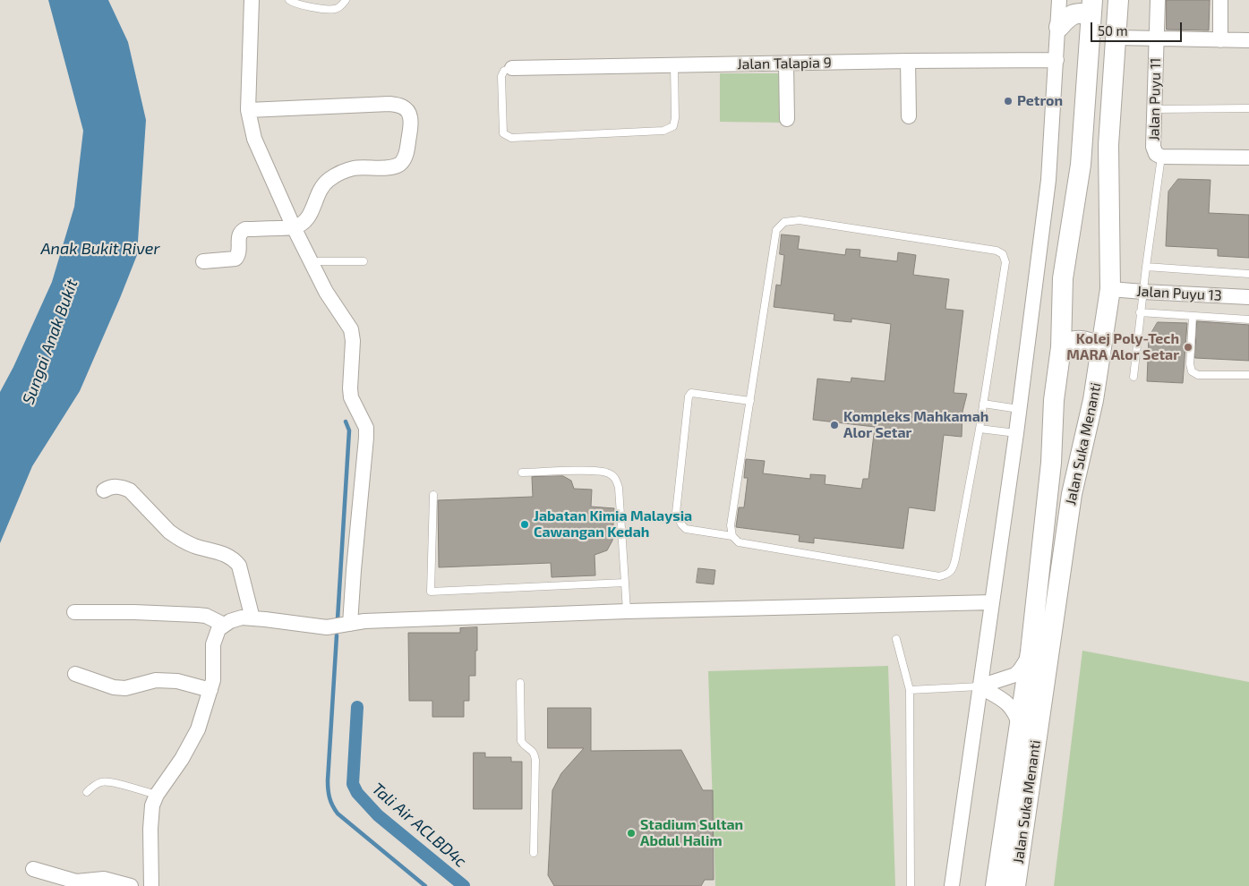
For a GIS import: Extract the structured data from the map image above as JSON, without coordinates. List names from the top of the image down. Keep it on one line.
{"streets":{"main road":["Jalan Suka Menanti"],"street":["Jalan Talapia 9","Jalan Puyu 11","Jalan Puyu 13"]},"crossings":[["Jalan Puyu 13","Jalan Suka Menanti"]],"water":["Anak Bukit River","Sungai Anak Bukit","Tali Air ACLBD4c"],"places":["Petron","Kolej Poly-Tech MARA Alor Setar","Kompleks Mahkamah Alor Setar","Jabatan Kimia Malaysia Cawangan Kedah","Stadium Sultan Abdul Halim"],"scale_bar":"50 m"}
